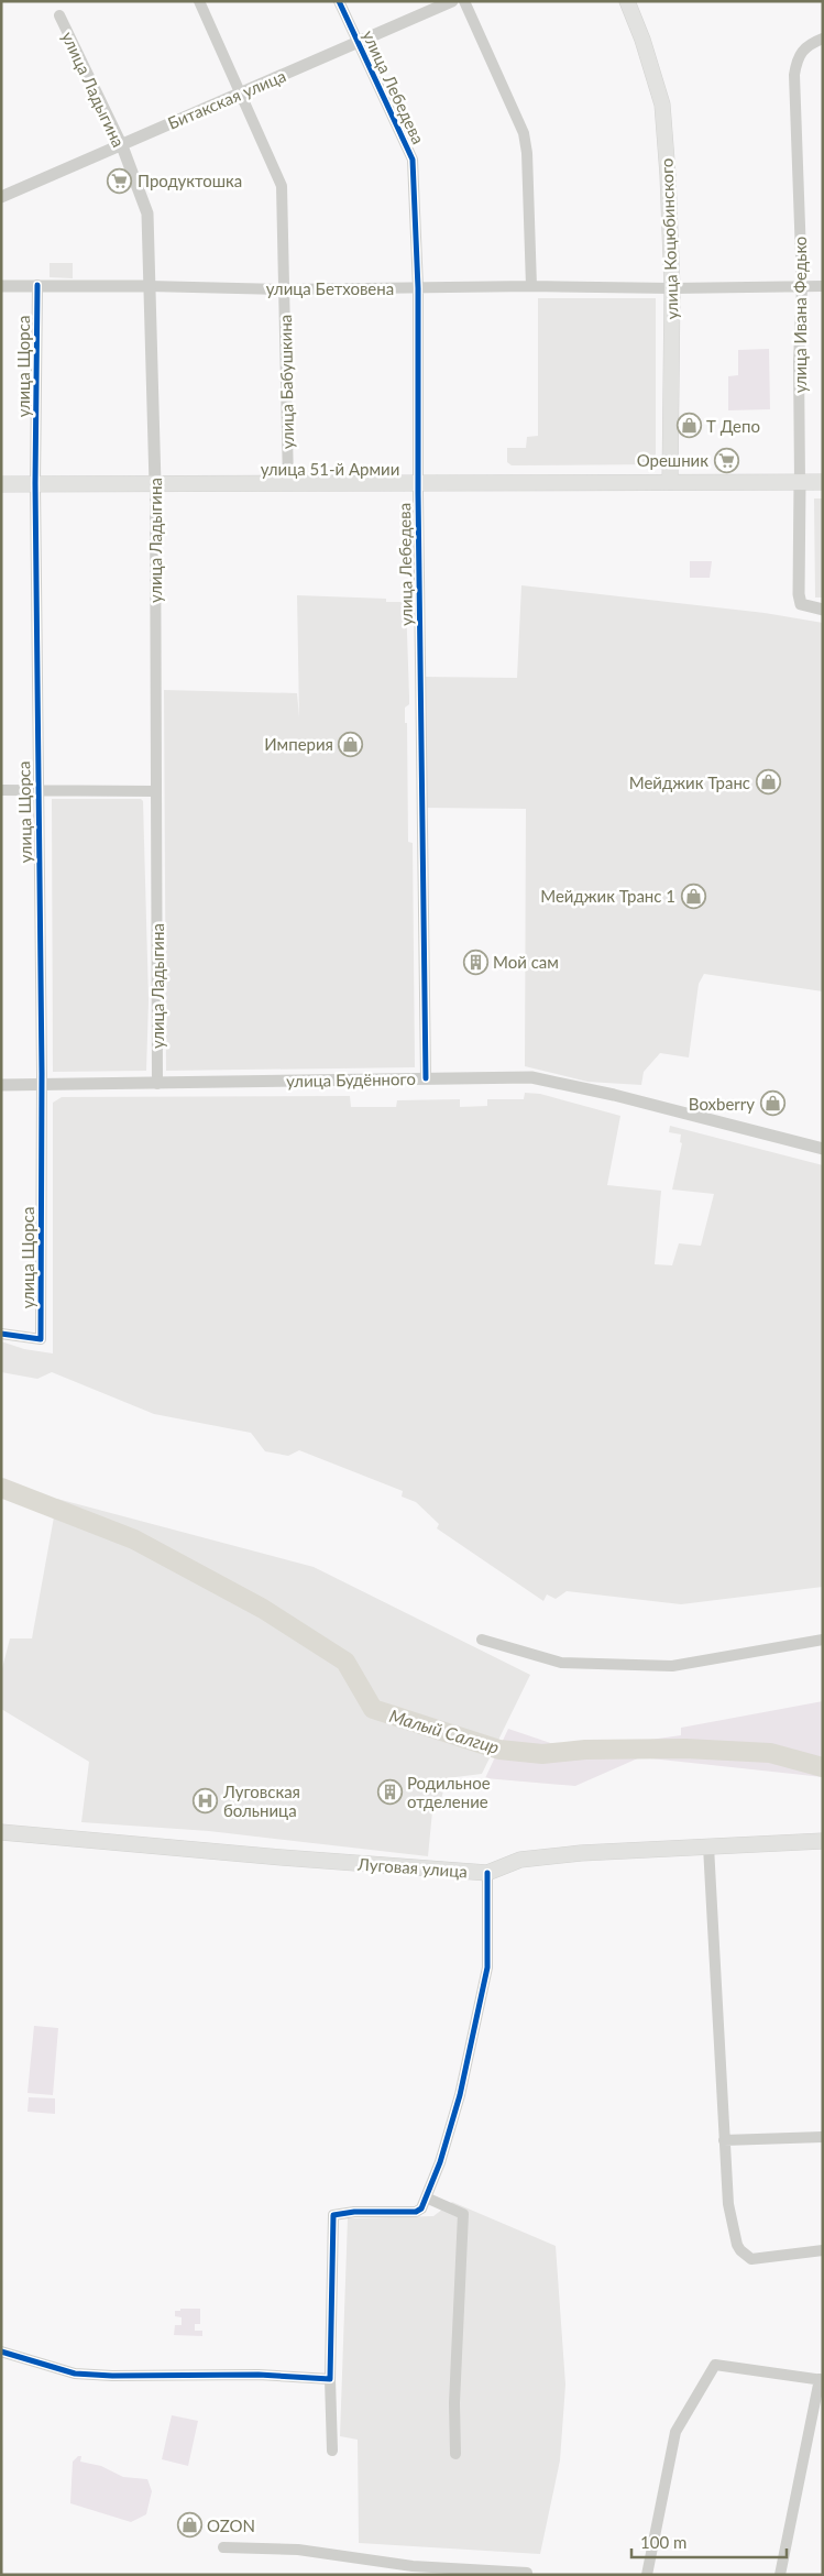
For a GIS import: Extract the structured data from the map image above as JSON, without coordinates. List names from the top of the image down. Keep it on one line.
{"streets":{"main road":["улица Коцюбинского","улица 51-й Армии","Луговая улица"],"street":["улица Лебедева","улица Ладыгина","Битакская улица","улица Бетховена","улица Ивана Федько","улица Щорса","улица Бабушкина","улица Будённого"]},"crossings":[["улица Лебедева","Битакская улица"],["улица Лебедева","улица Бетховена"],["улица Лебедева","улица 51-й Армии"],["улица Лебедева","улица Будённого"],["улица Ладыгина","Битакская улица"],["улица Ладыгина","улица Бетховена"],["улица Ладыгина","улица 51-й Армии"],["улица Ладыгина","улица Будённого"],["Битакская улица","улица Бабушкина"],["улица Коцюбинского","улица Бетховена"],["улица Коцюбинского","улица 51-й Армии"],["улица Бетховена","улица Ивана Федько"],["улица Бетховена","улица Щорса"],["улица Бетховена","улица Бабушкина"],["улица Ивана Федько","улица 51-й Армии"],["улица Щорса","улица 51-й Армии"],["улица Щорса","улица Будённого"],["улица Бабушкина","улица 51-й Армии"]],"water":["Малый Салгир"],"places":{"supermarket":["Продуктошка","Орешник"],"shop":["Т Депо","Империя","Мейджик Транс","Мейджик Транс 1","Boxberry","OZON"],"building":["Мой сам","Родильное отделение"],"hospital":["Луговская больница"]},"scale_bar":"100 m"}
